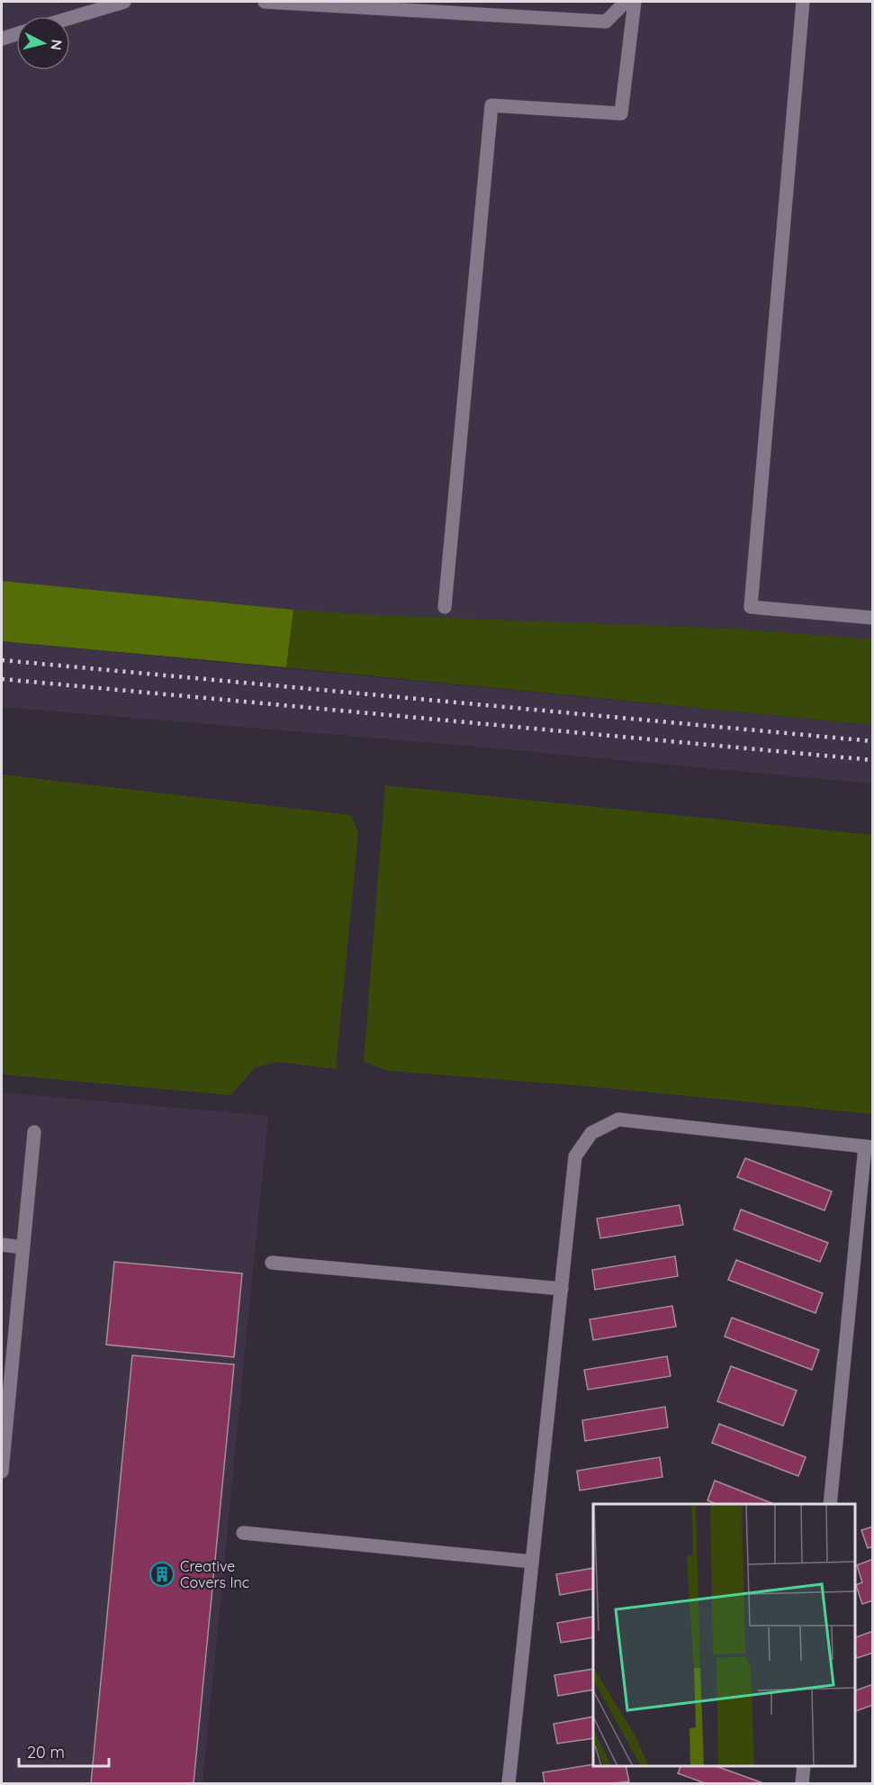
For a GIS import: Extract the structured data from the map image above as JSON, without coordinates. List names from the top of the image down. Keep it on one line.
{"places":{"building":["Creative Covers Inc"]},"scale_bar":"20 m","north":"right"}
